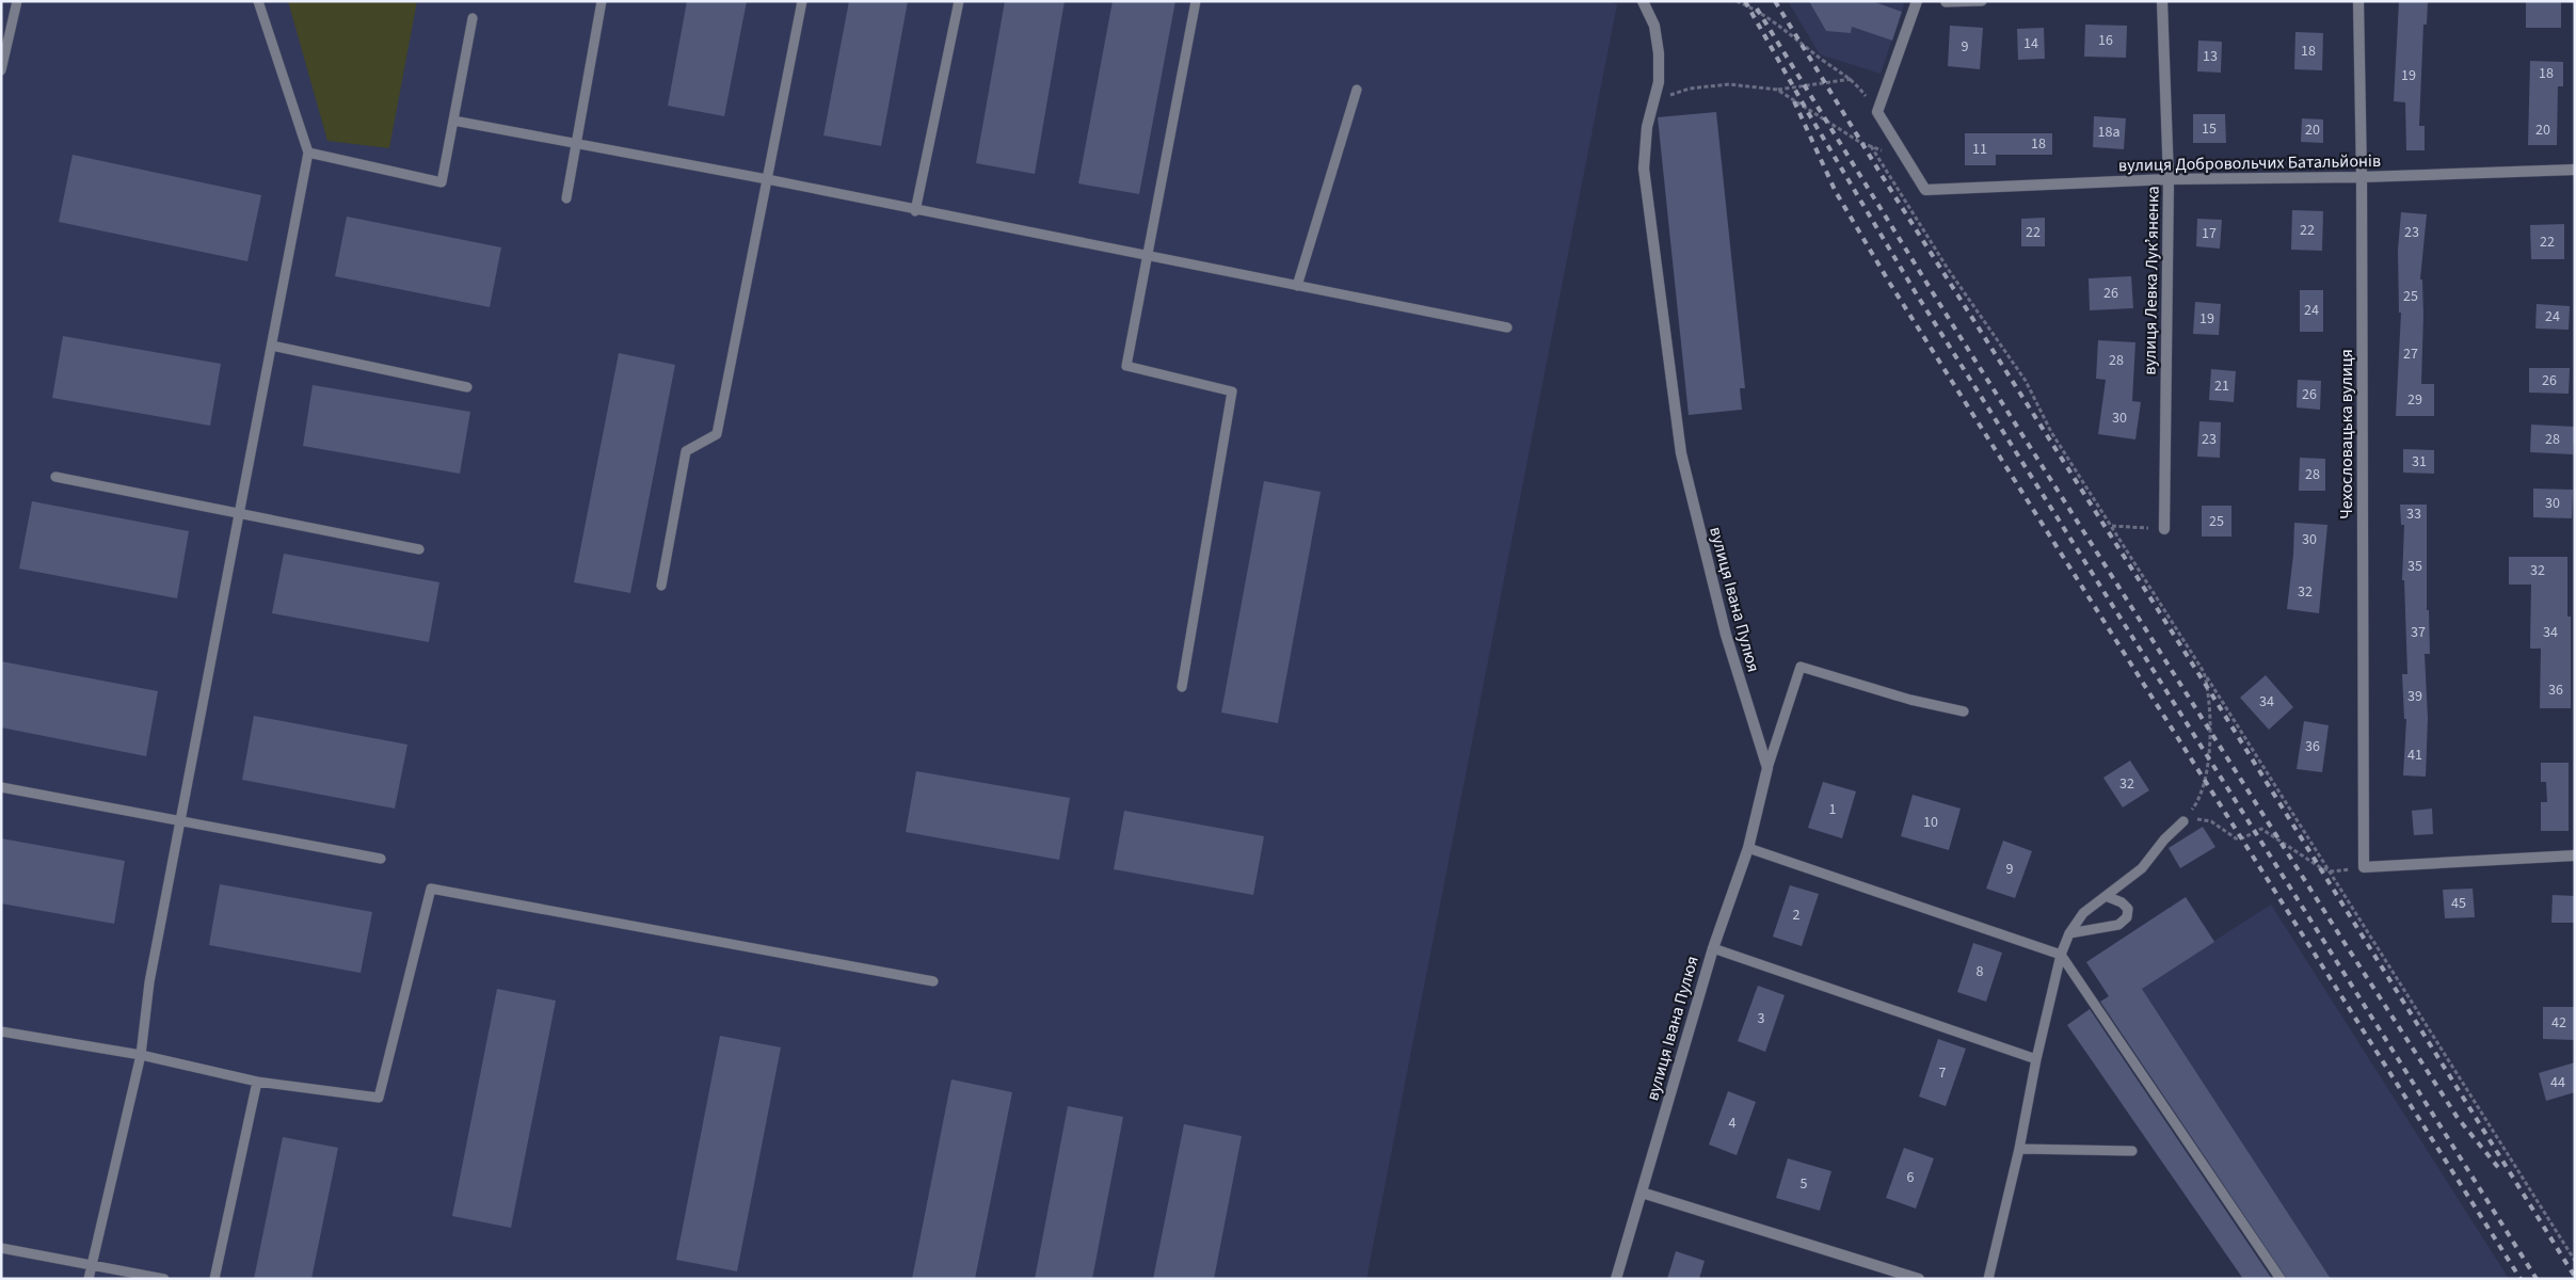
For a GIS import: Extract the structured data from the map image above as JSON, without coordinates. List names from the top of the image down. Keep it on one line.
{"streets":{"street":["вулиця Добровольчих Батальйонів","вулиця Левка Лукʼяненка","Чехословацька вулиця","вулиця Івана Пулюя"]},"crossings":[["вулиця Добровольчих Батальйонів","вулиця Левка Лукʼяненка"],["вулиця Добровольчих Батальйонів","Чехословацька вулиця"]],"house_numbers":["16","14","9","18","13","18","19","15","20","20","18а","18","11","22","22","23","17","22","26","25","24","24","19","27","28","26","21","26","29","30","23","28","31","28","30","33","25","30","35","32","32","37","34","36","39","34","36","41","32","1","10","9","45","2","8","3","42","7","44","4","6","5"]}
